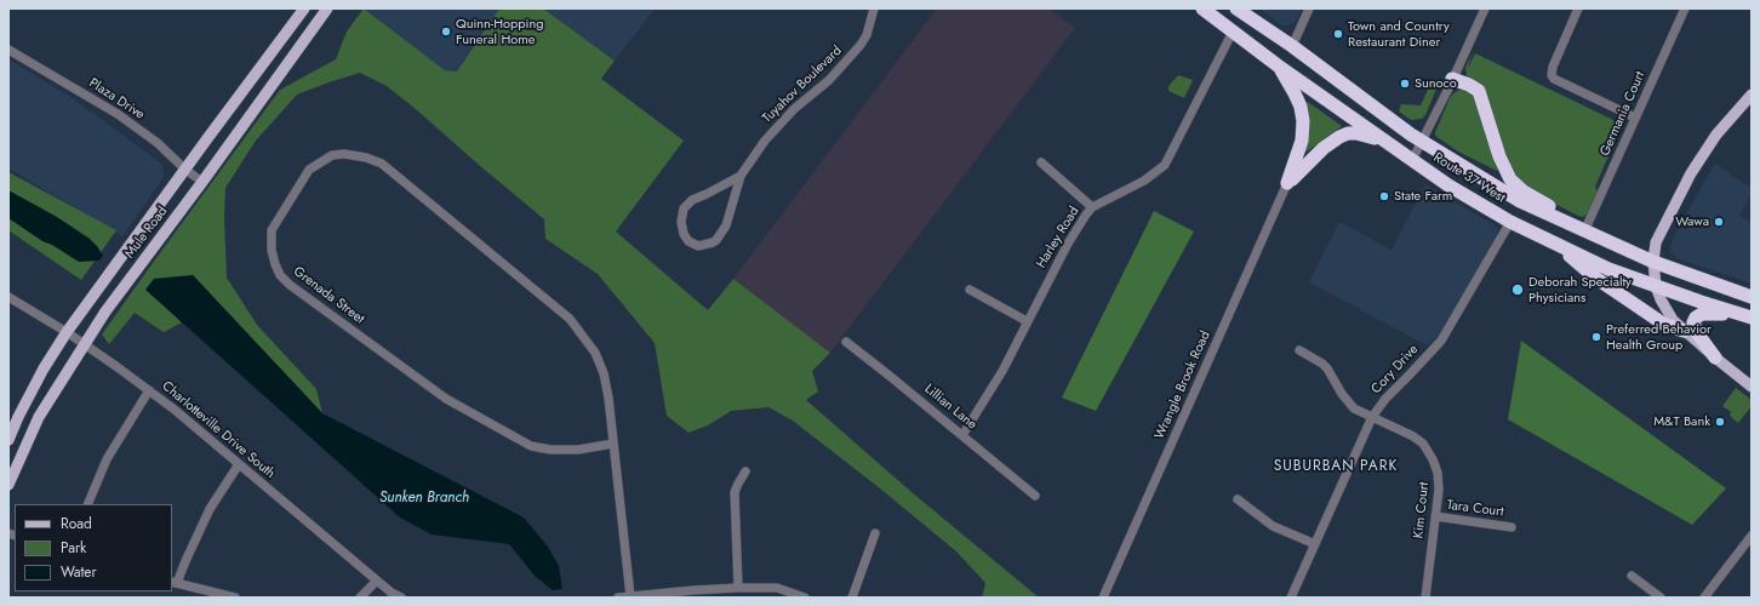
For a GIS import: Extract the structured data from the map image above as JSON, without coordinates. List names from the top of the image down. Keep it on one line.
{"streets":{"highway":["Route 37 West"],"main road":["Mule Road"],"street":["Tuyahov Boulevard","Plaza Drive","Germania Court","Harley Road","Grenada Street","Cory Drive","Wrangle Brook Road","Lillian Lane","Charlotteville Drive South","Tara Court","Kim Court"]},"crossings":[["Plaza Drive","Mule Road"],["Germania Court","Route 37 West"],["Route 37 West","Harley Road"],["Route 37 West","Cory Drive"],["Mule Road","Charlotteville Drive South"],["Harley Road","Lillian Lane"],["Cory Drive","Kim Court"],["Tara Court","Kim Court"]],"districts":["SUBURBAN PARK"],"water":["Sunken Branch"],"places":["Quinn-Hopping Funeral Home","Town and Country Restaurant Diner","Sunoco","State Farm","Wawa","Deborah Specialty Physicians","Preferred Behavior Health Group","M&T Bank"],"legend":["Road","Park","Water"]}
